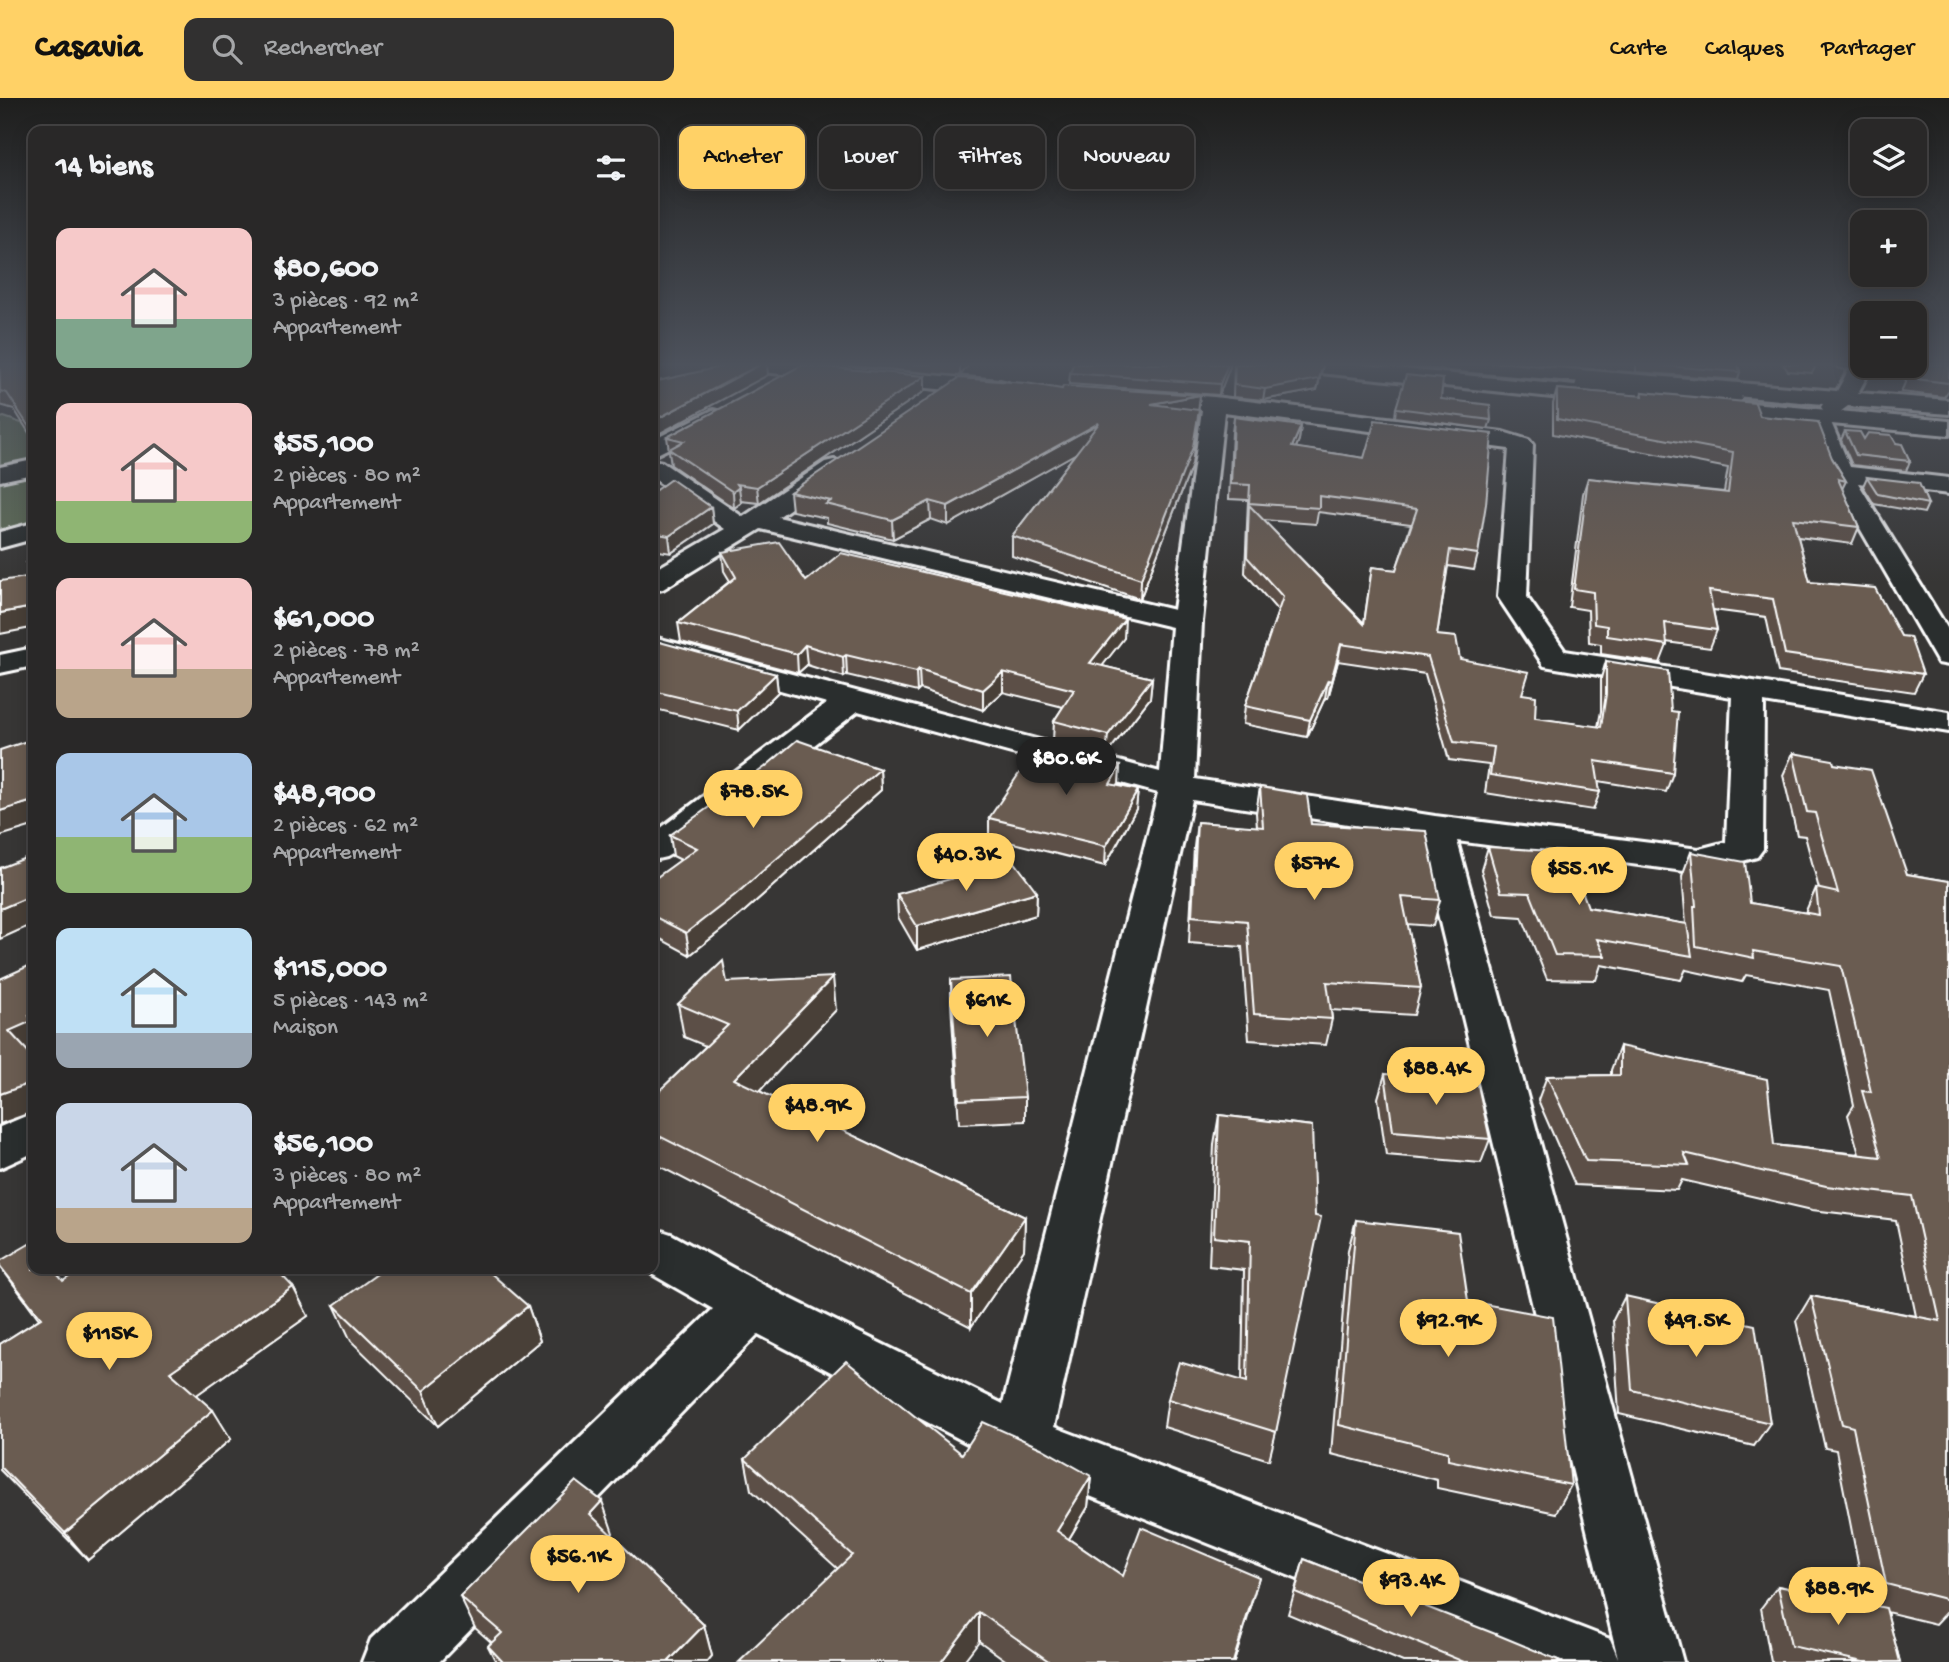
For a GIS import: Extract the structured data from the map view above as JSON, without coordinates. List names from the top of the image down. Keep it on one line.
{"page":{"header":"Casavia","search":"Rechercher","nav":["Carte","Calques","Partager"],"map_buttons":["+","−"],"chip":["Acheter","Louer","Filtres","Nouveau"],"heading":"14 biens","list":[{"name":"$80,600","note":"3 pièces · 92 m² · Appartement"},{"name":"$55,100","note":"2 pièces · 80 m² · Appartement"},{"name":"$61,000","note":"2 pièces · 78 m² · Appartement"},{"name":"$48,900","note":"2 pièces · 62 m² · Appartement"},{"name":"$115,000","note":"5 pièces · 143 m² · Maison"},{"name":"$56,100","note":"3 pièces · 80 m² · Appartement"}],"price":["$80.6K","$78.5K","$40.3K","$57K","$55.1K","$61K","$88.4K","$48.9K","$92.9K","$49.5K","$115K","$56.1K","$93.4K","$88.9K"]}}
